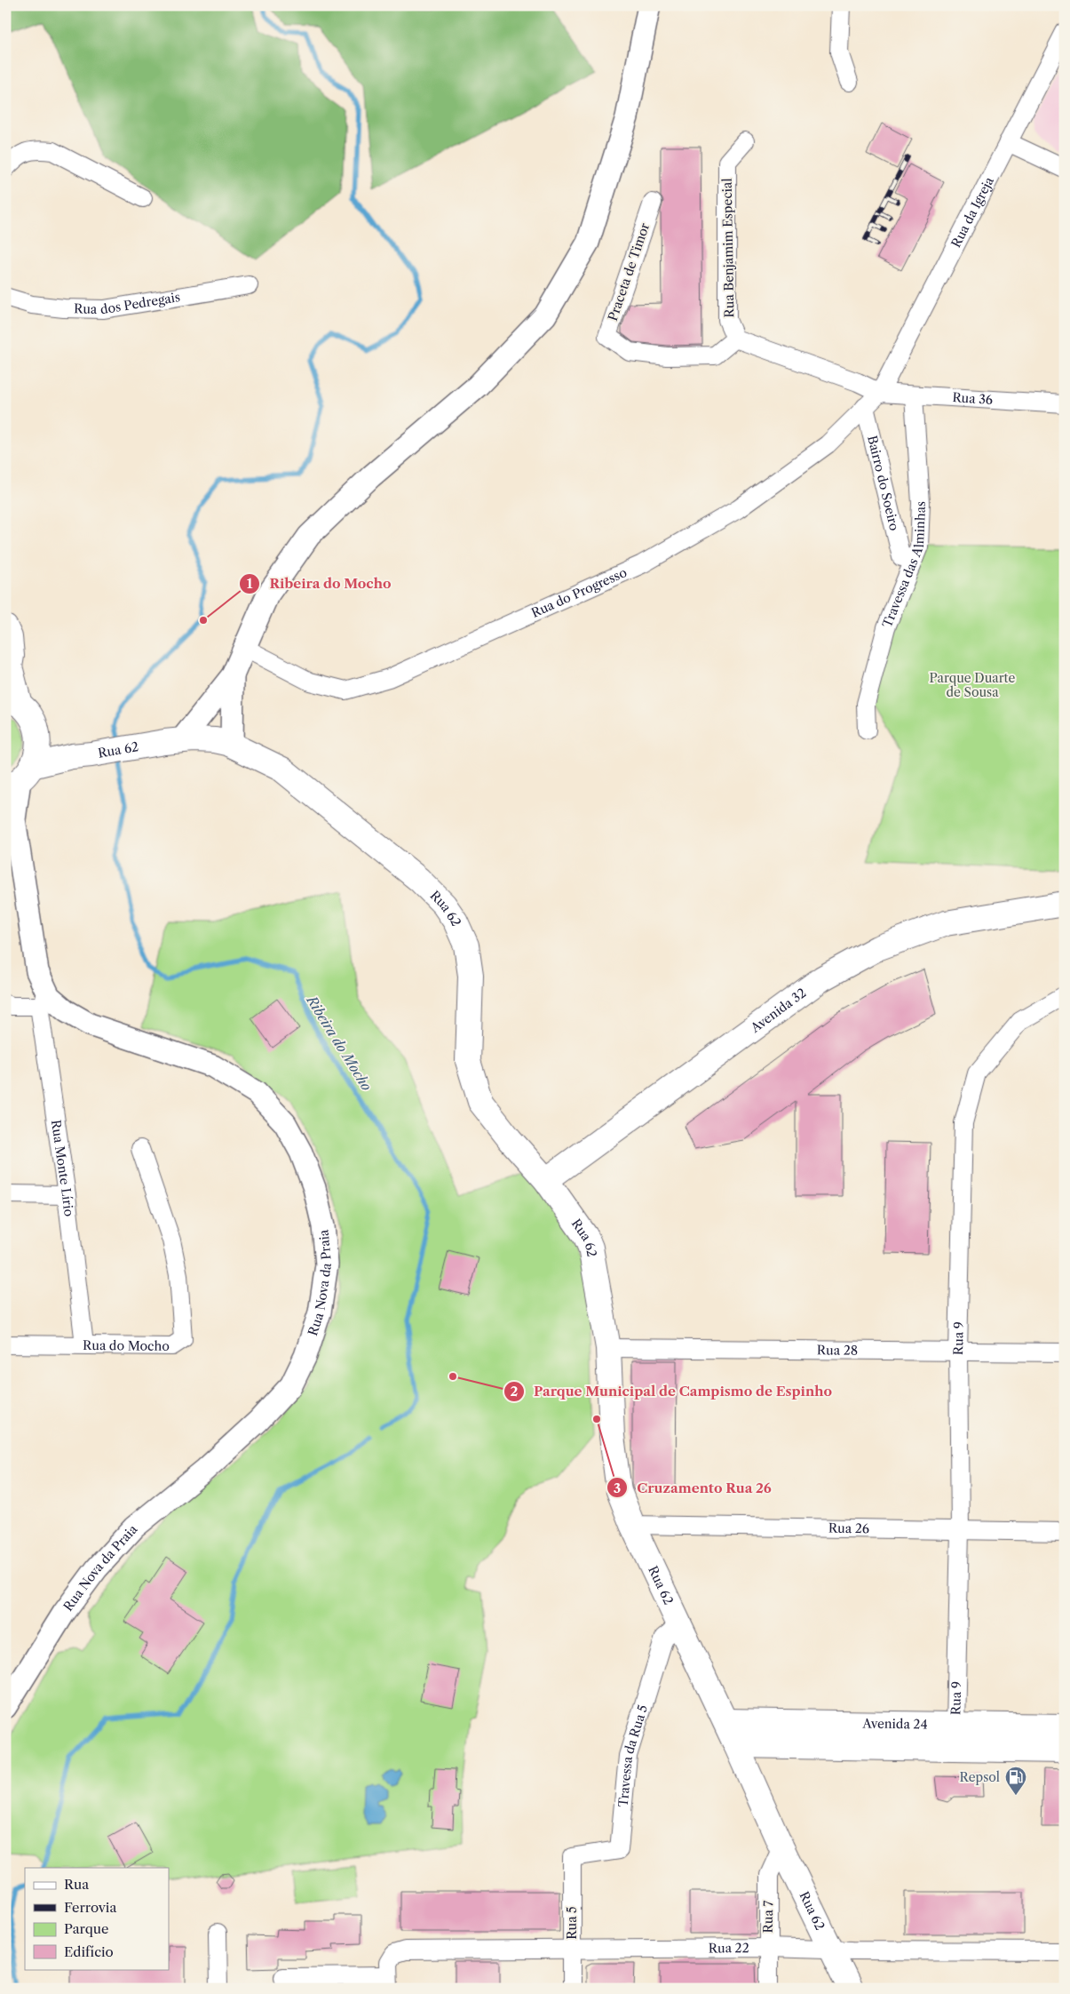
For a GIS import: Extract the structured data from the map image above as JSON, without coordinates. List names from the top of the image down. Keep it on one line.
{"streets":{"main road":["Rua 62","Avenida 32","Avenida 24"],"street":["Rua da Igreja","Rua Benjamim Especial","Praceta de Timor","Rua dos Pedregais","Rua 36","Bairro do Soeiro","Travessa das Alminhas","Rua do Progresso","Rua Monte Lírio","Rua Nova da Praia","Rua 9","Rua do Mocho","Rua 28","Rua 26","Travessa da Rua 5","Rua 7","Rua 5","Rua 22"]},"crossings":[["Rua da Igreja","Rua 36"],["Rua da Igreja","Rua do Progresso"],["Rua Benjamim Especial","Praceta de Timor"],["Rua 36","Travessa das Alminhas"],["Rua 36","Rua do Progresso"],["Bairro do Soeiro","Rua do Progresso"],["Rua 62","Avenida 32"],["Rua 62","Rua Nova da Praia"],["Rua 62","Rua 28"],["Rua 62","Rua 26"],["Rua 62","Avenida 24"],["Rua 62","Travessa da Rua 5"],["Rua 62","Rua 7"],["Rua 62","Rua 22"],["Rua Monte Lírio","Rua Nova da Praia"],["Rua Monte Lírio","Rua do Mocho"],["Rua 9","Rua 28"],["Rua 9","Rua 26"],["Rua 9","Avenida 24"],["Travessa da Rua 5","Rua 5"],["Rua 7","Rua 22"],["Rua 5","Rua 22"]],"water":["Ribeira do Mocho"],"parks":["Parque Duarte de Sousa"],"places":{"other":["Ribeira do Mocho","Parque Municipal de Campismo de Espinho","Cruzamento Rua 26"],"fuel station":["Repsol"]},"legend":["Rua","Ferrovia","Parque","Edifício"]}
